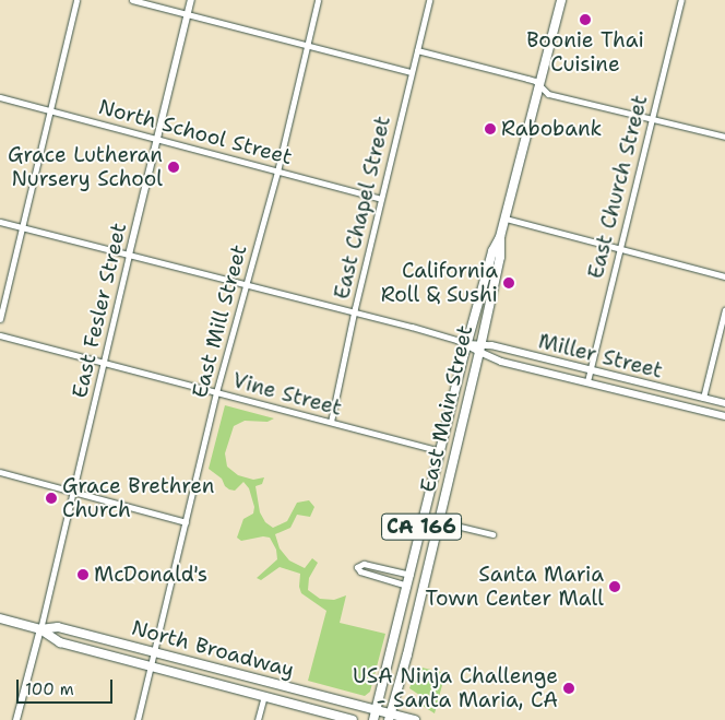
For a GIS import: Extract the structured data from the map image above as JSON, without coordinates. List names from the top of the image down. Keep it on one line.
{"streets":{"main road":["East Main Street","CA 166","North Broadway"],"street":["North School Street","East Church Street","East Chapel Street","East Fesler Street","East Mill Street","Miller Street","Vine Street"]},"crossings":[["North School Street","East Chapel Street"],["North School Street","East Fesler Street"],["North School Street","East Mill Street"],["East Church Street","Miller Street"],["East Chapel Street","Vine Street"],["East Fesler Street","Vine Street"],["East Fesler Street","North Broadway"],["East Mill Street","Vine Street"],["East Mill Street","North Broadway"],["Miller Street","East Main Street"],["Vine Street","East Main Street"],["East Main Street","CA 166"],["East Main Street","North Broadway"],["CA 166","North Broadway"]],"places":["Boonie Thai Cuisine","Rabobank","Grace Lutheran Nursery School","California Roll & Sushi","Grace Brethren Church","McDonald's","Santa Maria Town Center Mall","USA Ninja Challenge - Santa Maria, CA"],"scale_bar":"100 m"}
